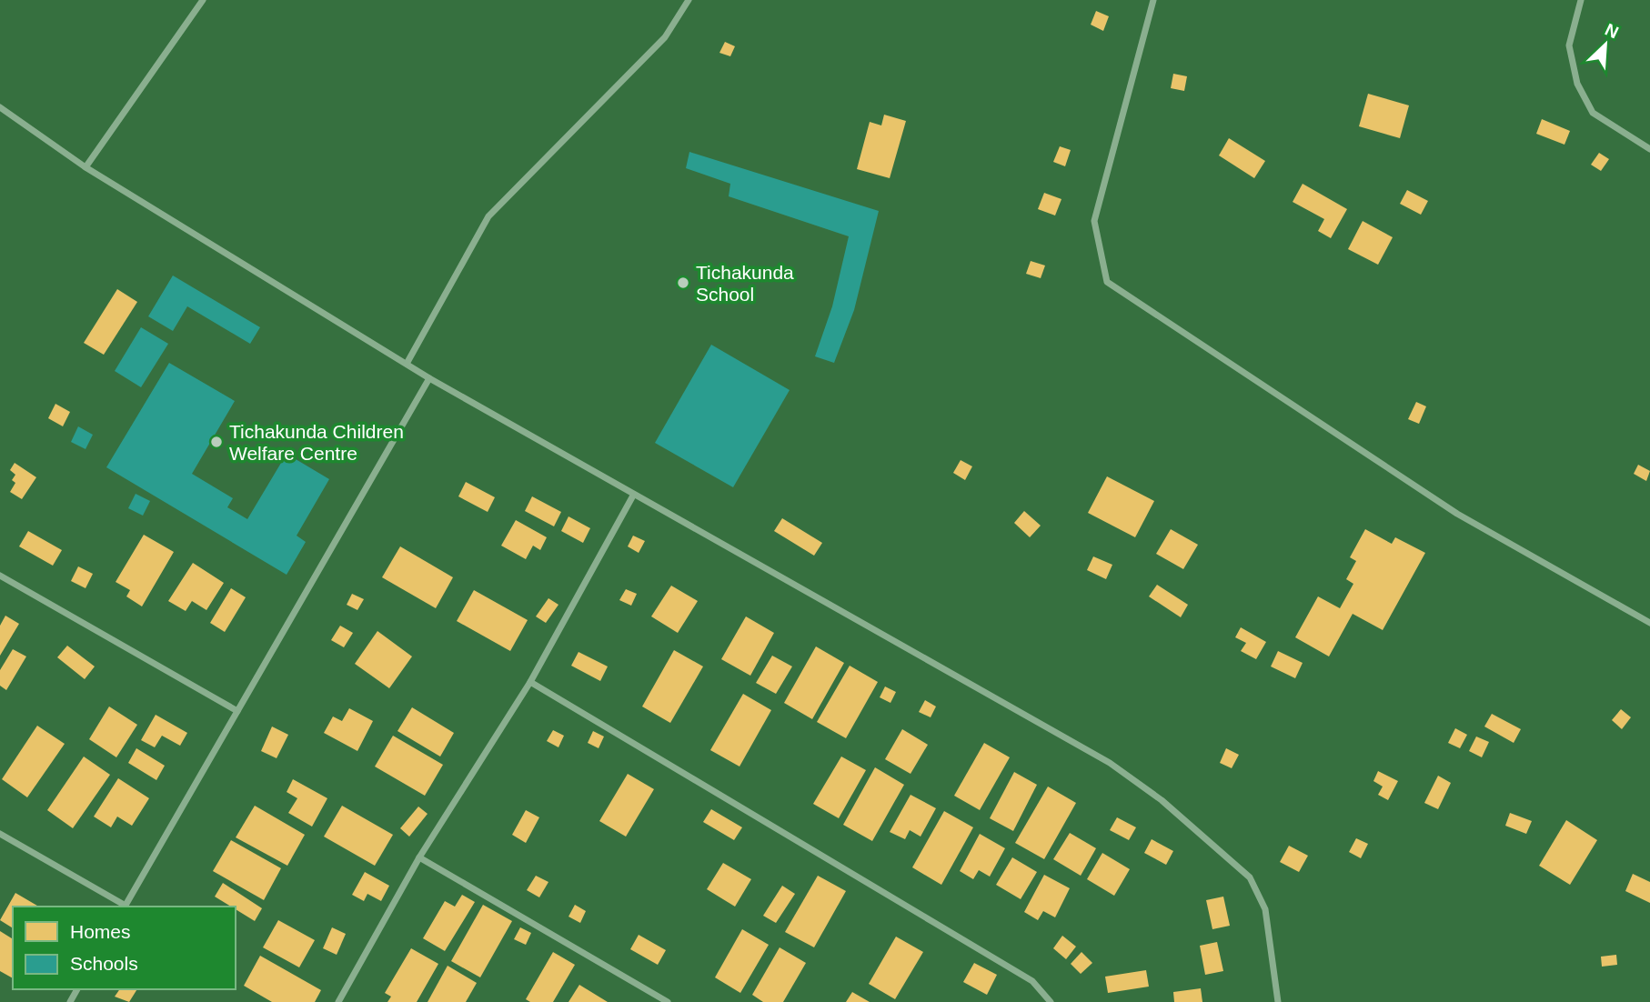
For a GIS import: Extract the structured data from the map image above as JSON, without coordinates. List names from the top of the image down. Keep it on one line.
{"places":["Tichakunda School","Tichakunda Children Welfare Centre"],"legend":["Homes","Schools"],"north":"top right"}
